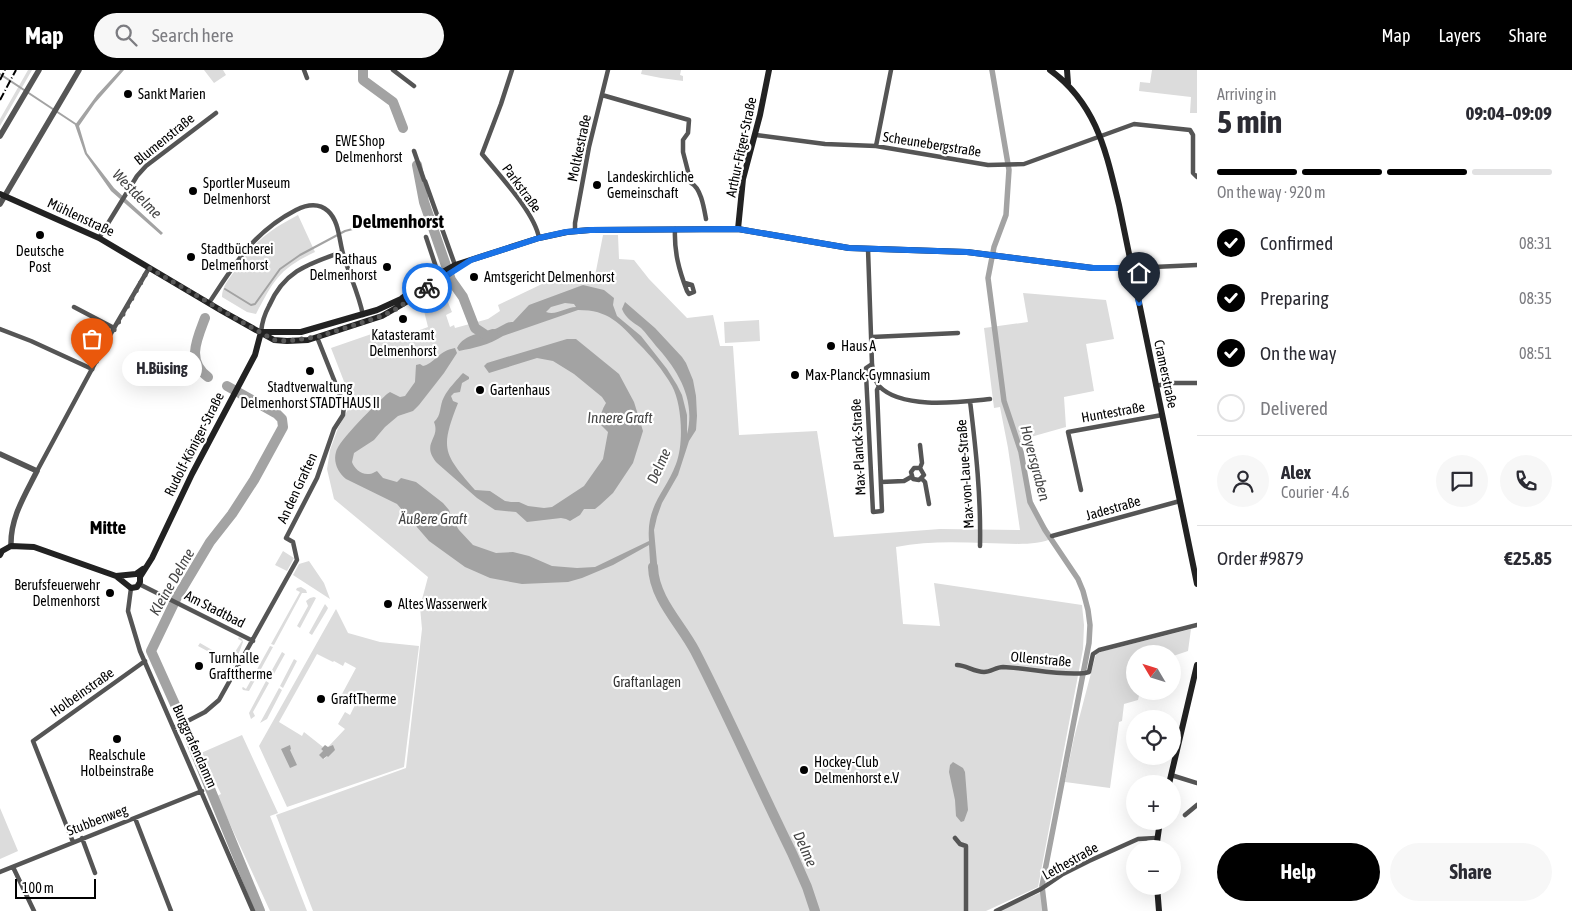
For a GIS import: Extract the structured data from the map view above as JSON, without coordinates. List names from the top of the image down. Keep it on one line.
{"streets":{"main road":["Arthur-Fitger-Straße","Mühlenstraße","Cramerstraße","Rudolf-Königer-Straße"],"street":["Blumenstraße","Scheunebergstraße","Moltkestraße","Parkstraße","Huntestraße","Max-Planck-Straße","Max-von-Laue-Straße","An den Graften","Jadestraße","Am Stadtbad","Ollenstraße","Holbeinstraße","Burggrafendamm","Stubbenweg","Lethestraße"]},"crossings":[["Blumenstraße","Mühlenstraße"],["Scheunebergstraße","Arthur-Fitger-Straße"],["Scheunebergstraße","Cramerstraße"],["Mühlenstraße","Rudolf-Königer-Straße"],["Mühlenstraße","An den Graften"],["Cramerstraße","Huntestraße"],["Cramerstraße","Jadestraße"],["Rudolf-Königer-Straße","Am Stadtbad"],["Rudolf-Königer-Straße","Burggrafendamm"],["An den Graften","Am Stadtbad"],["Am Stadtbad","Burggrafendamm"],["Holbeinstraße","Burggrafendamm"],["Holbeinstraße","Stubbenweg"],["Burggrafendamm","Stubbenweg"]],"districts":["Delmenhorst","Mitte"],"water":["Westdelme","Innere Graft","Hoyersgraben","Delme","Äußere Graft","Kleine Delme"],"parks":["Graftanlagen"],"places":["Sankt Marien","EWE Shop Delmenhorst","Landeskirchliche Gemeinschaft","Sportler Museum Delmenhorst","Deutsche Post","Stadtbücherei Delmenhorst","Rathaus Delmenhorst","Amtsgericht Delmenhorst","Katasteramt Delmenhorst","Haus A","H.Büsing","Stadtverwaltung Delmenhorst STADTHAUS II","Max-Planck-Gymnasium","Gartenhaus","Berufsfeuerwehr Delmenhorst","Altes Wasserwerk","Turnhalle Grafttherme","GraftTherme","Realschule Holbeinstraße","Hockey-Club Delmenhorst e.V"],"scale_bar":"100 m","north":"top left","page":{"header":"Map","search":"Search here","nav":["Map","Layers","Share"],"heading":["5 min","Arriving in","09:04–09:09"],"panel":["Alex","Courier · 4.6","Order #9879","€25.85"],"bar":"On the way · 920 m","list":[["Confirmed","08:31"],["Preparing","08:35"],["On the way","08:51"],"Delivered"],"bubble":"H.Büsing","map_buttons":["+","−"],"buttons":["Help","Share"],"scale":"100 m"}}
